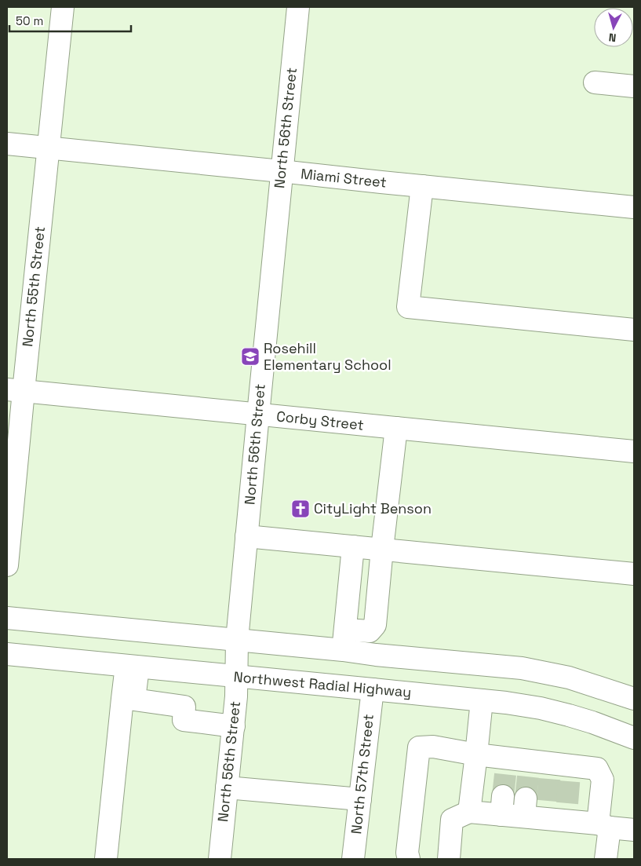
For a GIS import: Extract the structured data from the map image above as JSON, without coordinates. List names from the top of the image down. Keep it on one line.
{"streets":{"street":["North 56th Street","Miami Street","North 55th Street","Corby Street","Northwest Radial Highway","North 57th Street"]},"crossings":[["North 56th Street","Miami Street"],["North 56th Street","Corby Street"],["North 56th Street","Northwest Radial Highway"],["Miami Street","North 55th Street"],["North 55th Street","Corby Street"],["Northwest Radial Highway","North 57th Street"]],"places":{"school or university":["Rosehill Elementary School"],"church":["CityLight Benson"]},"scale_bar":"50 m","north":"bottom"}
